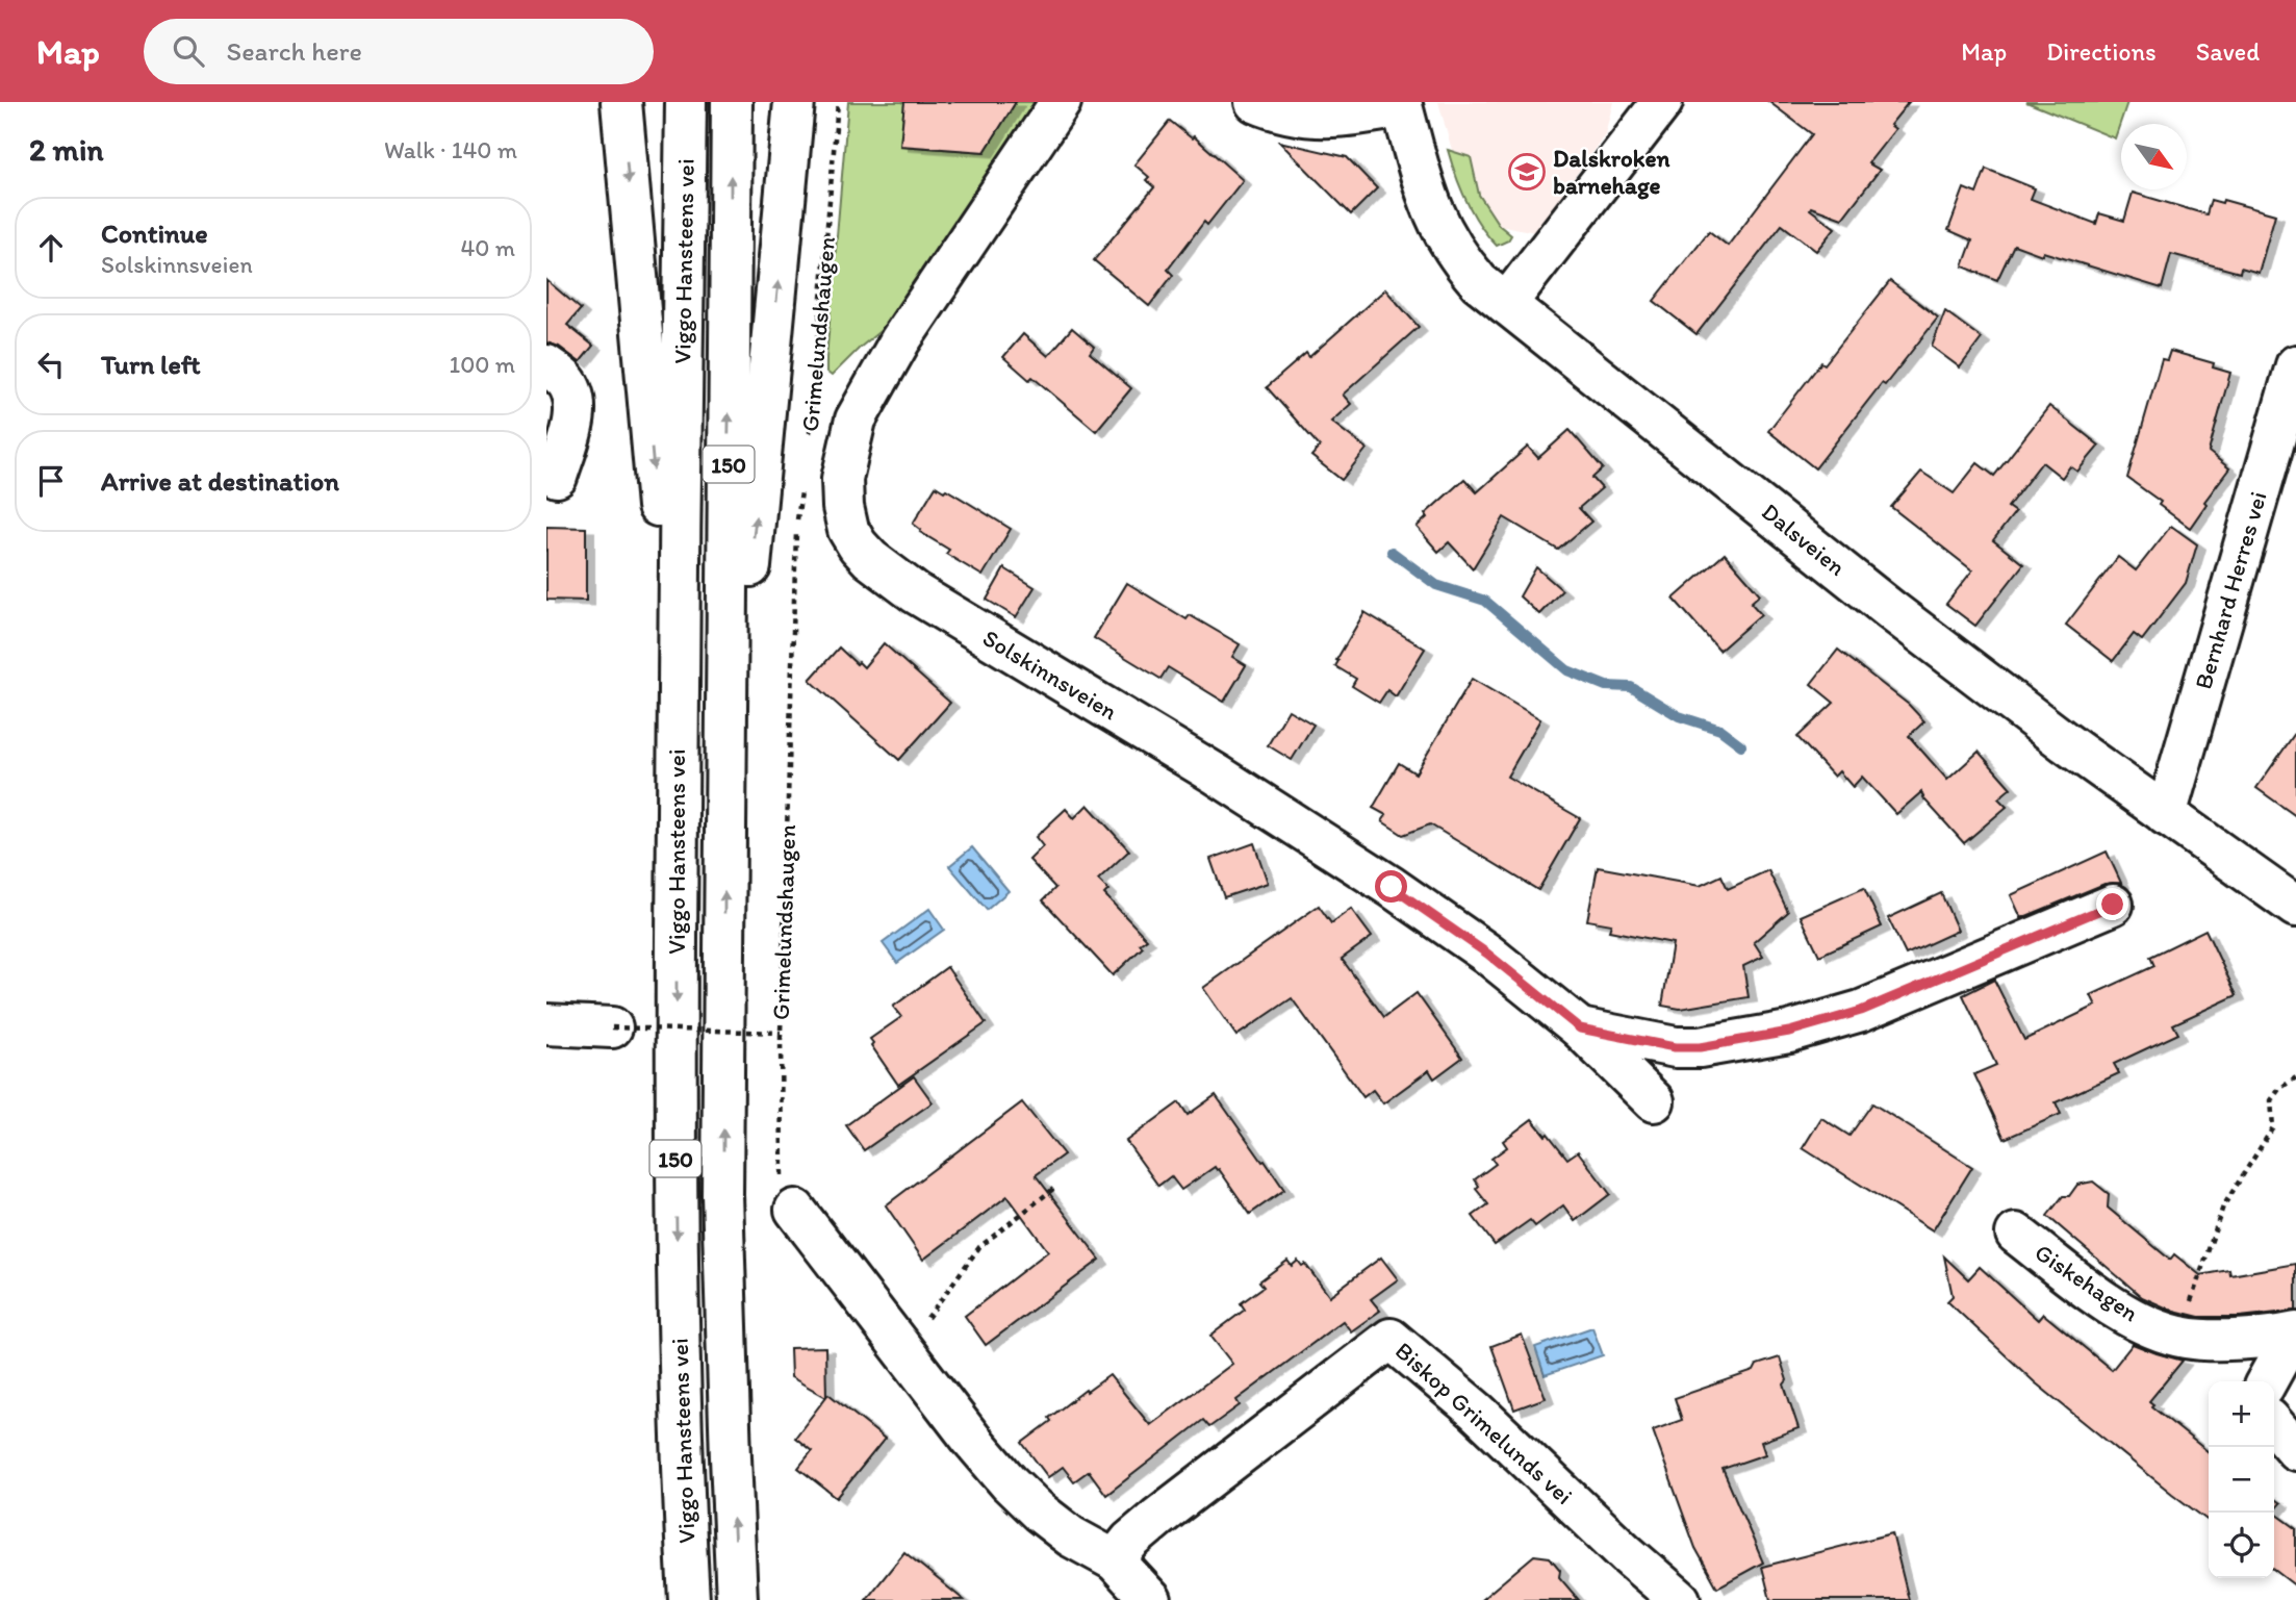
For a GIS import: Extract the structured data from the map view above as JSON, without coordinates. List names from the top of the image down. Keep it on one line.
{"streets":{"main road":["Viggo Hansteens vei","150","Dalsveien","Bernhard Herres vei","Solskinnsveien","Giskehagen","Biskop Grimelunds vei"],"path":["Grimelundshaugen"]},"crossings":[["Dalsveien","Bernhard Herres vei"]],"places":{"school or university":["Dalskroken barnehage"]},"north":"bottom right","page":{"header":"Map","search":"Search here","nav":["Map","Directions","Saved"],"heading":["2 min","Walk · 140 m"],"list":[["Continue","Solskinnsveien","40 m"],["Turn left","100 m"],"Arrive at destination"],"map_buttons":["+","−"]}}
